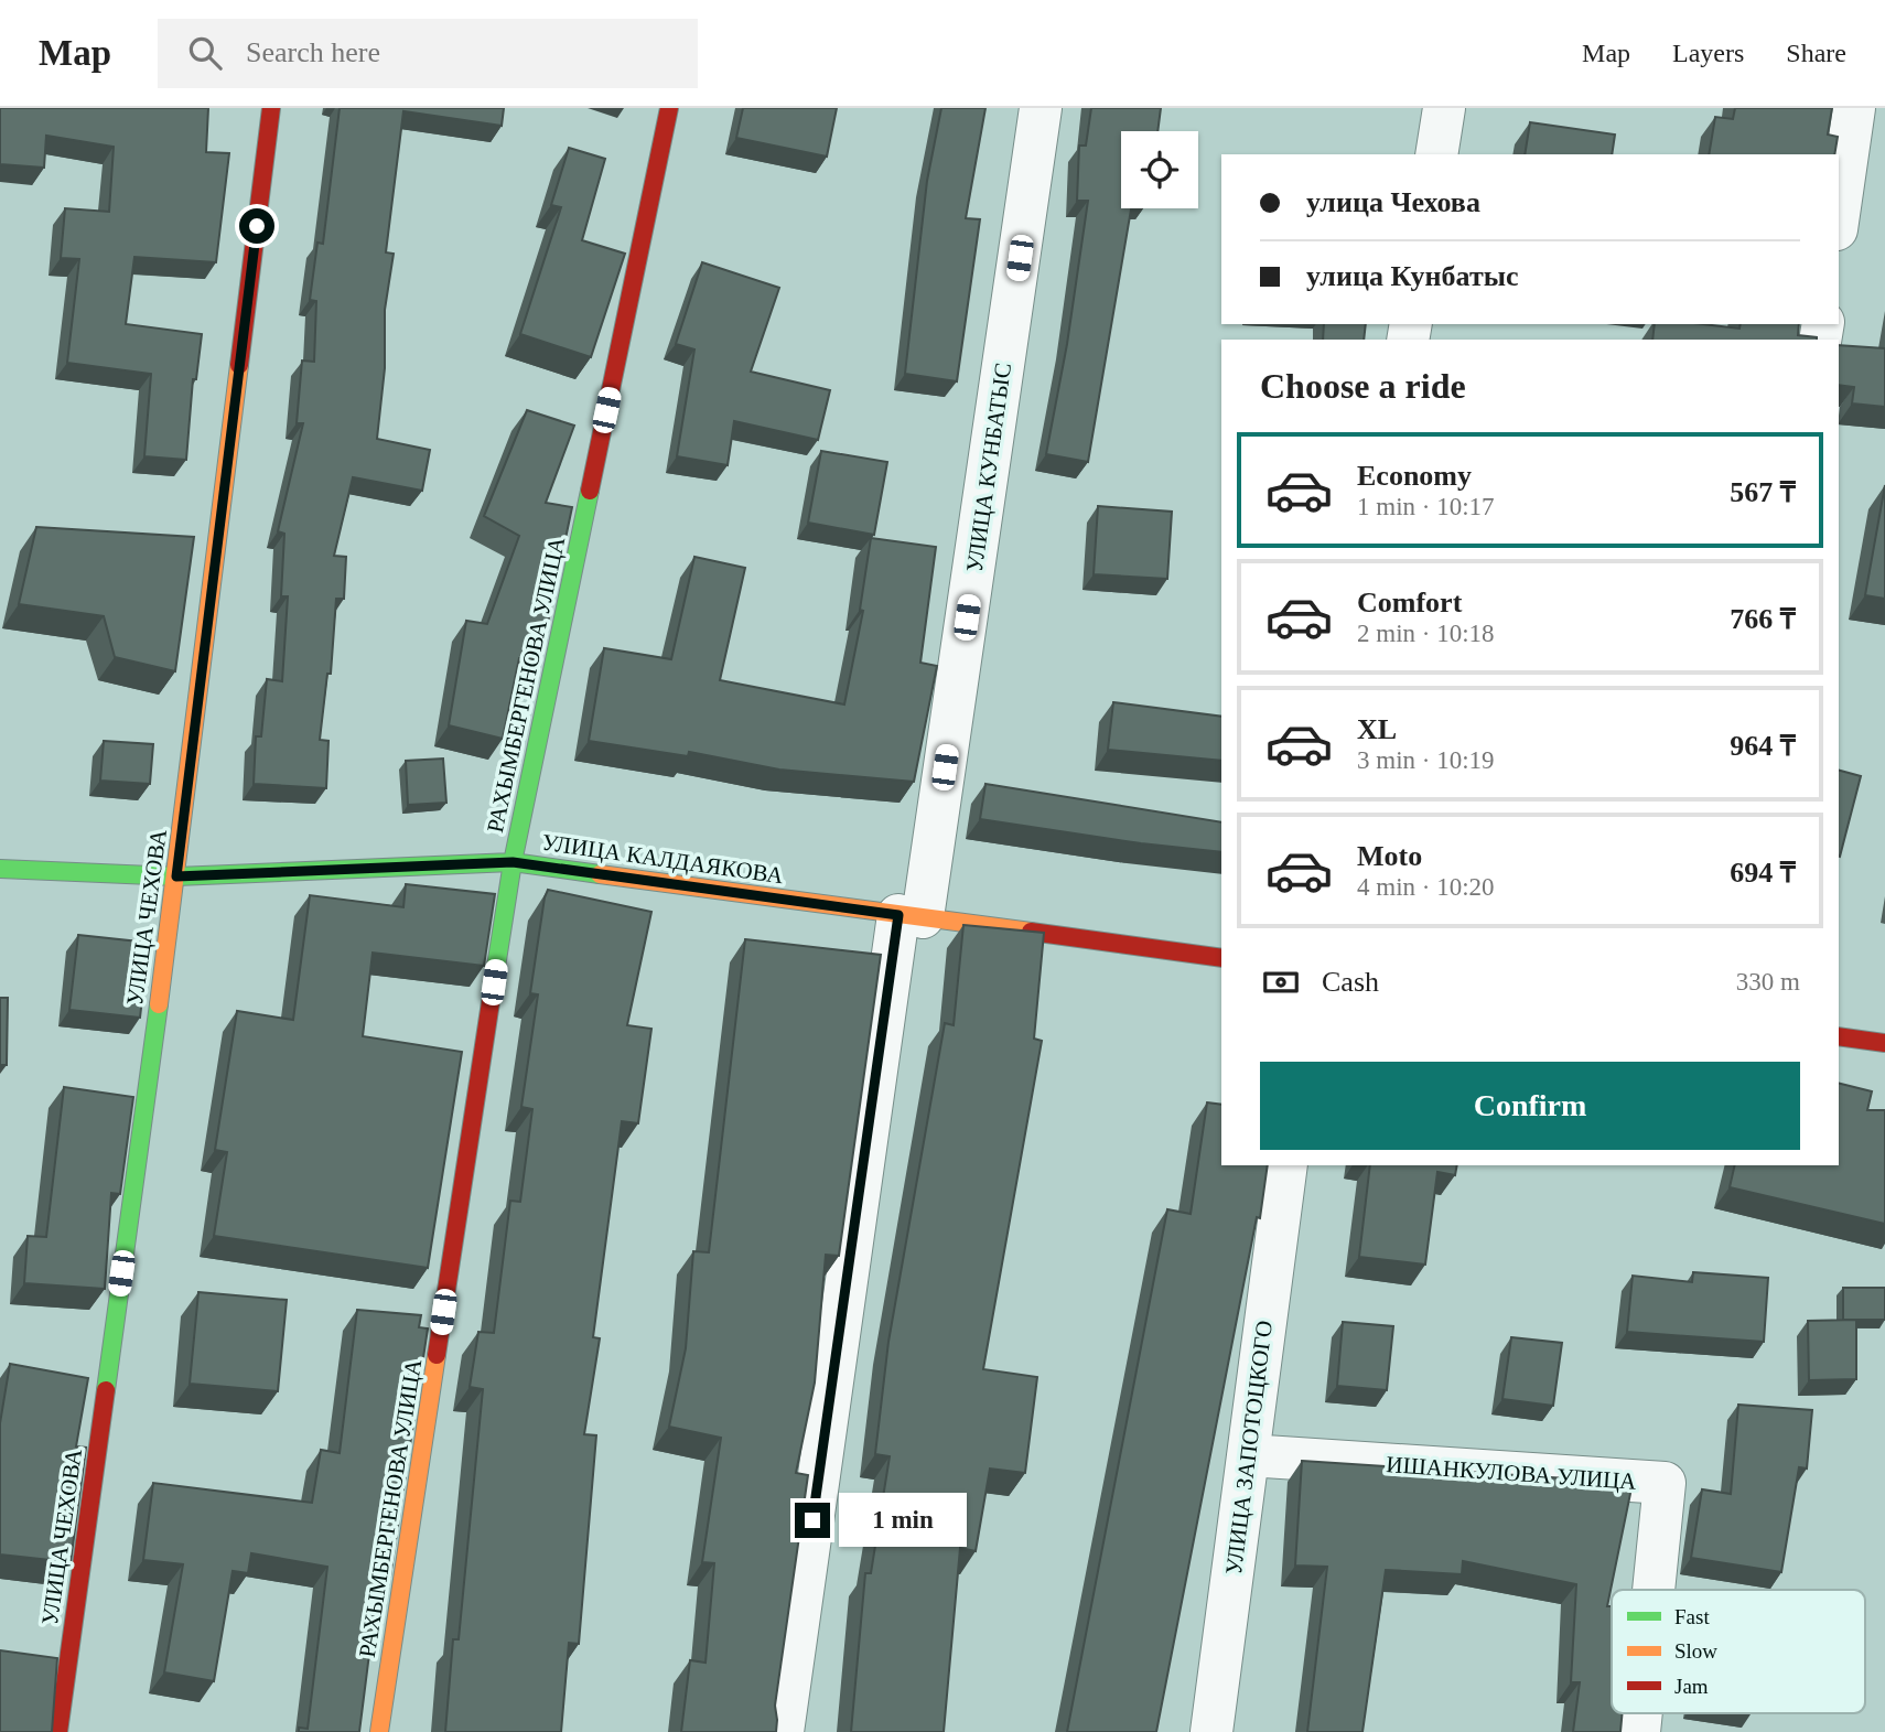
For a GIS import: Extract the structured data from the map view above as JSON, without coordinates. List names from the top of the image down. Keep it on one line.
{"streets":{"street":["УЛИЦА КУНБАТЫС","РАХЫМБЕРГЕНОВА УЛИЦА","УЛИЦА КАЛДАЯКОВА","УЛИЦА ЧЕХОВА","УЛИЦА ЗАПОТОЦКОГО","ИШАНКУЛОВА УЛИЦА"]},"crossings":[["УЛИЦА КУНБАТЫС","УЛИЦА КАЛДАЯКОВА"],["РАХЫМБЕРГЕНОВА УЛИЦА","УЛИЦА КАЛДАЯКОВА"],["УЛИЦА КАЛДАЯКОВА","УЛИЦА ЧЕХОВА"],["УЛИЦА ЗАПОТОЦКОГО","ИШАНКУЛОВА УЛИЦА"]],"legend":["Fast","Slow","Jam"],"page":{"header":"Map","search":"Search here","nav":["Map","Layers","Share"],"banner":["улица Чехова","улица Кунбатыс"],"heading":"Choose a ride","list":[{"name":"Economy","note":"1 min · 10:17","value":"567 ₸"},{"name":"Comfort","note":"2 min · 10:18","value":"766 ₸"},{"name":"XL","note":"3 min · 10:19","value":"964 ₸"},{"name":"Moto","note":"4 min · 10:20","value":"694 ₸"}],"pay":["Cash","330 m"],"buttons":"Confirm","bubble":"1 min"}}
